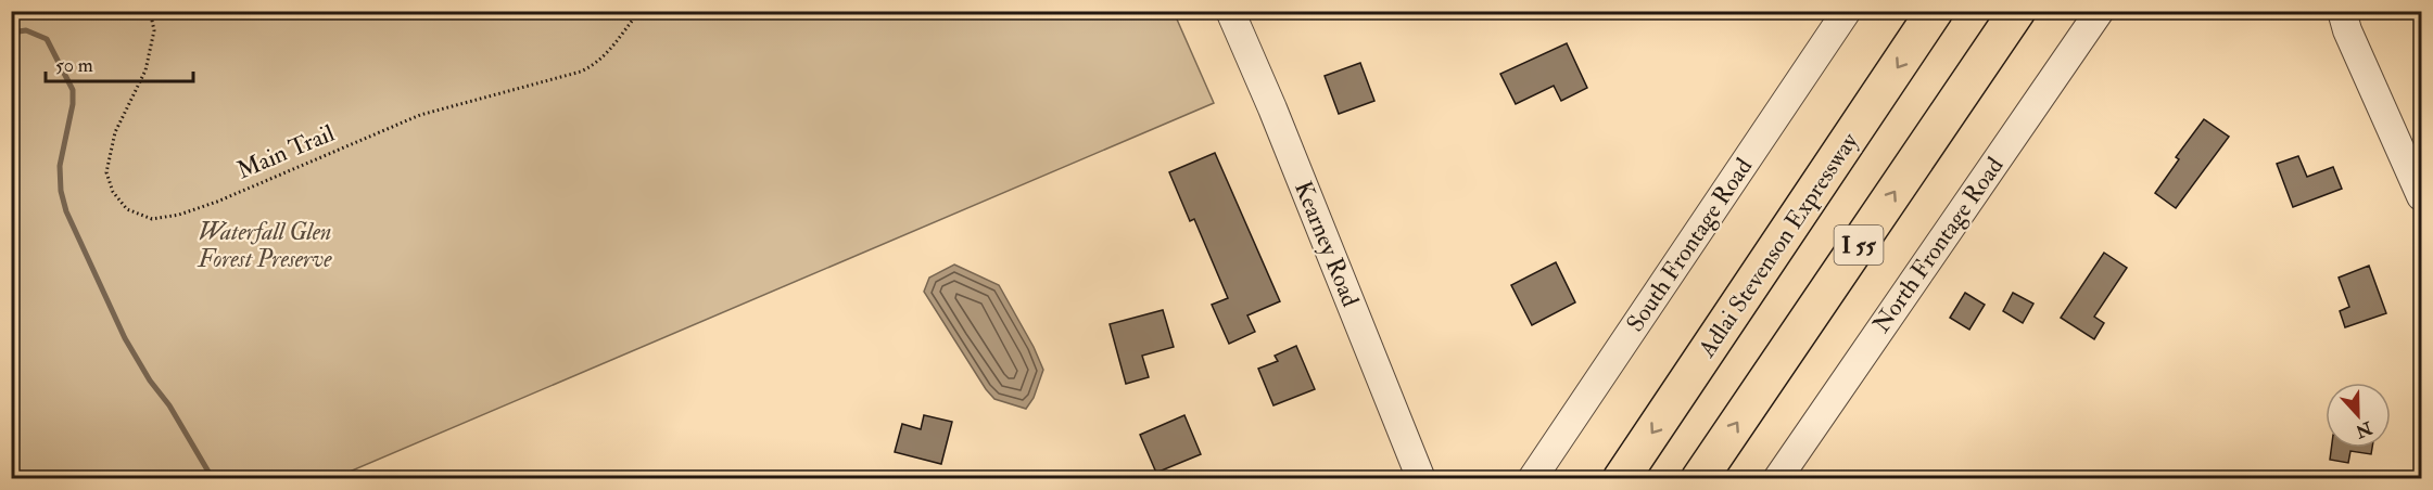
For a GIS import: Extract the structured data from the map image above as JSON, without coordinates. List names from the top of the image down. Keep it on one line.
{"streets":{"highway":["Adlai Stevenson Expressway","I 55"],"street":["Kearney Road","South Frontage Road","North Frontage Road"],"path":["Main Trail"]},"parks":["Waterfall Glen Forest Preserve"],"scale_bar":"50 m","north":"bottom"}
